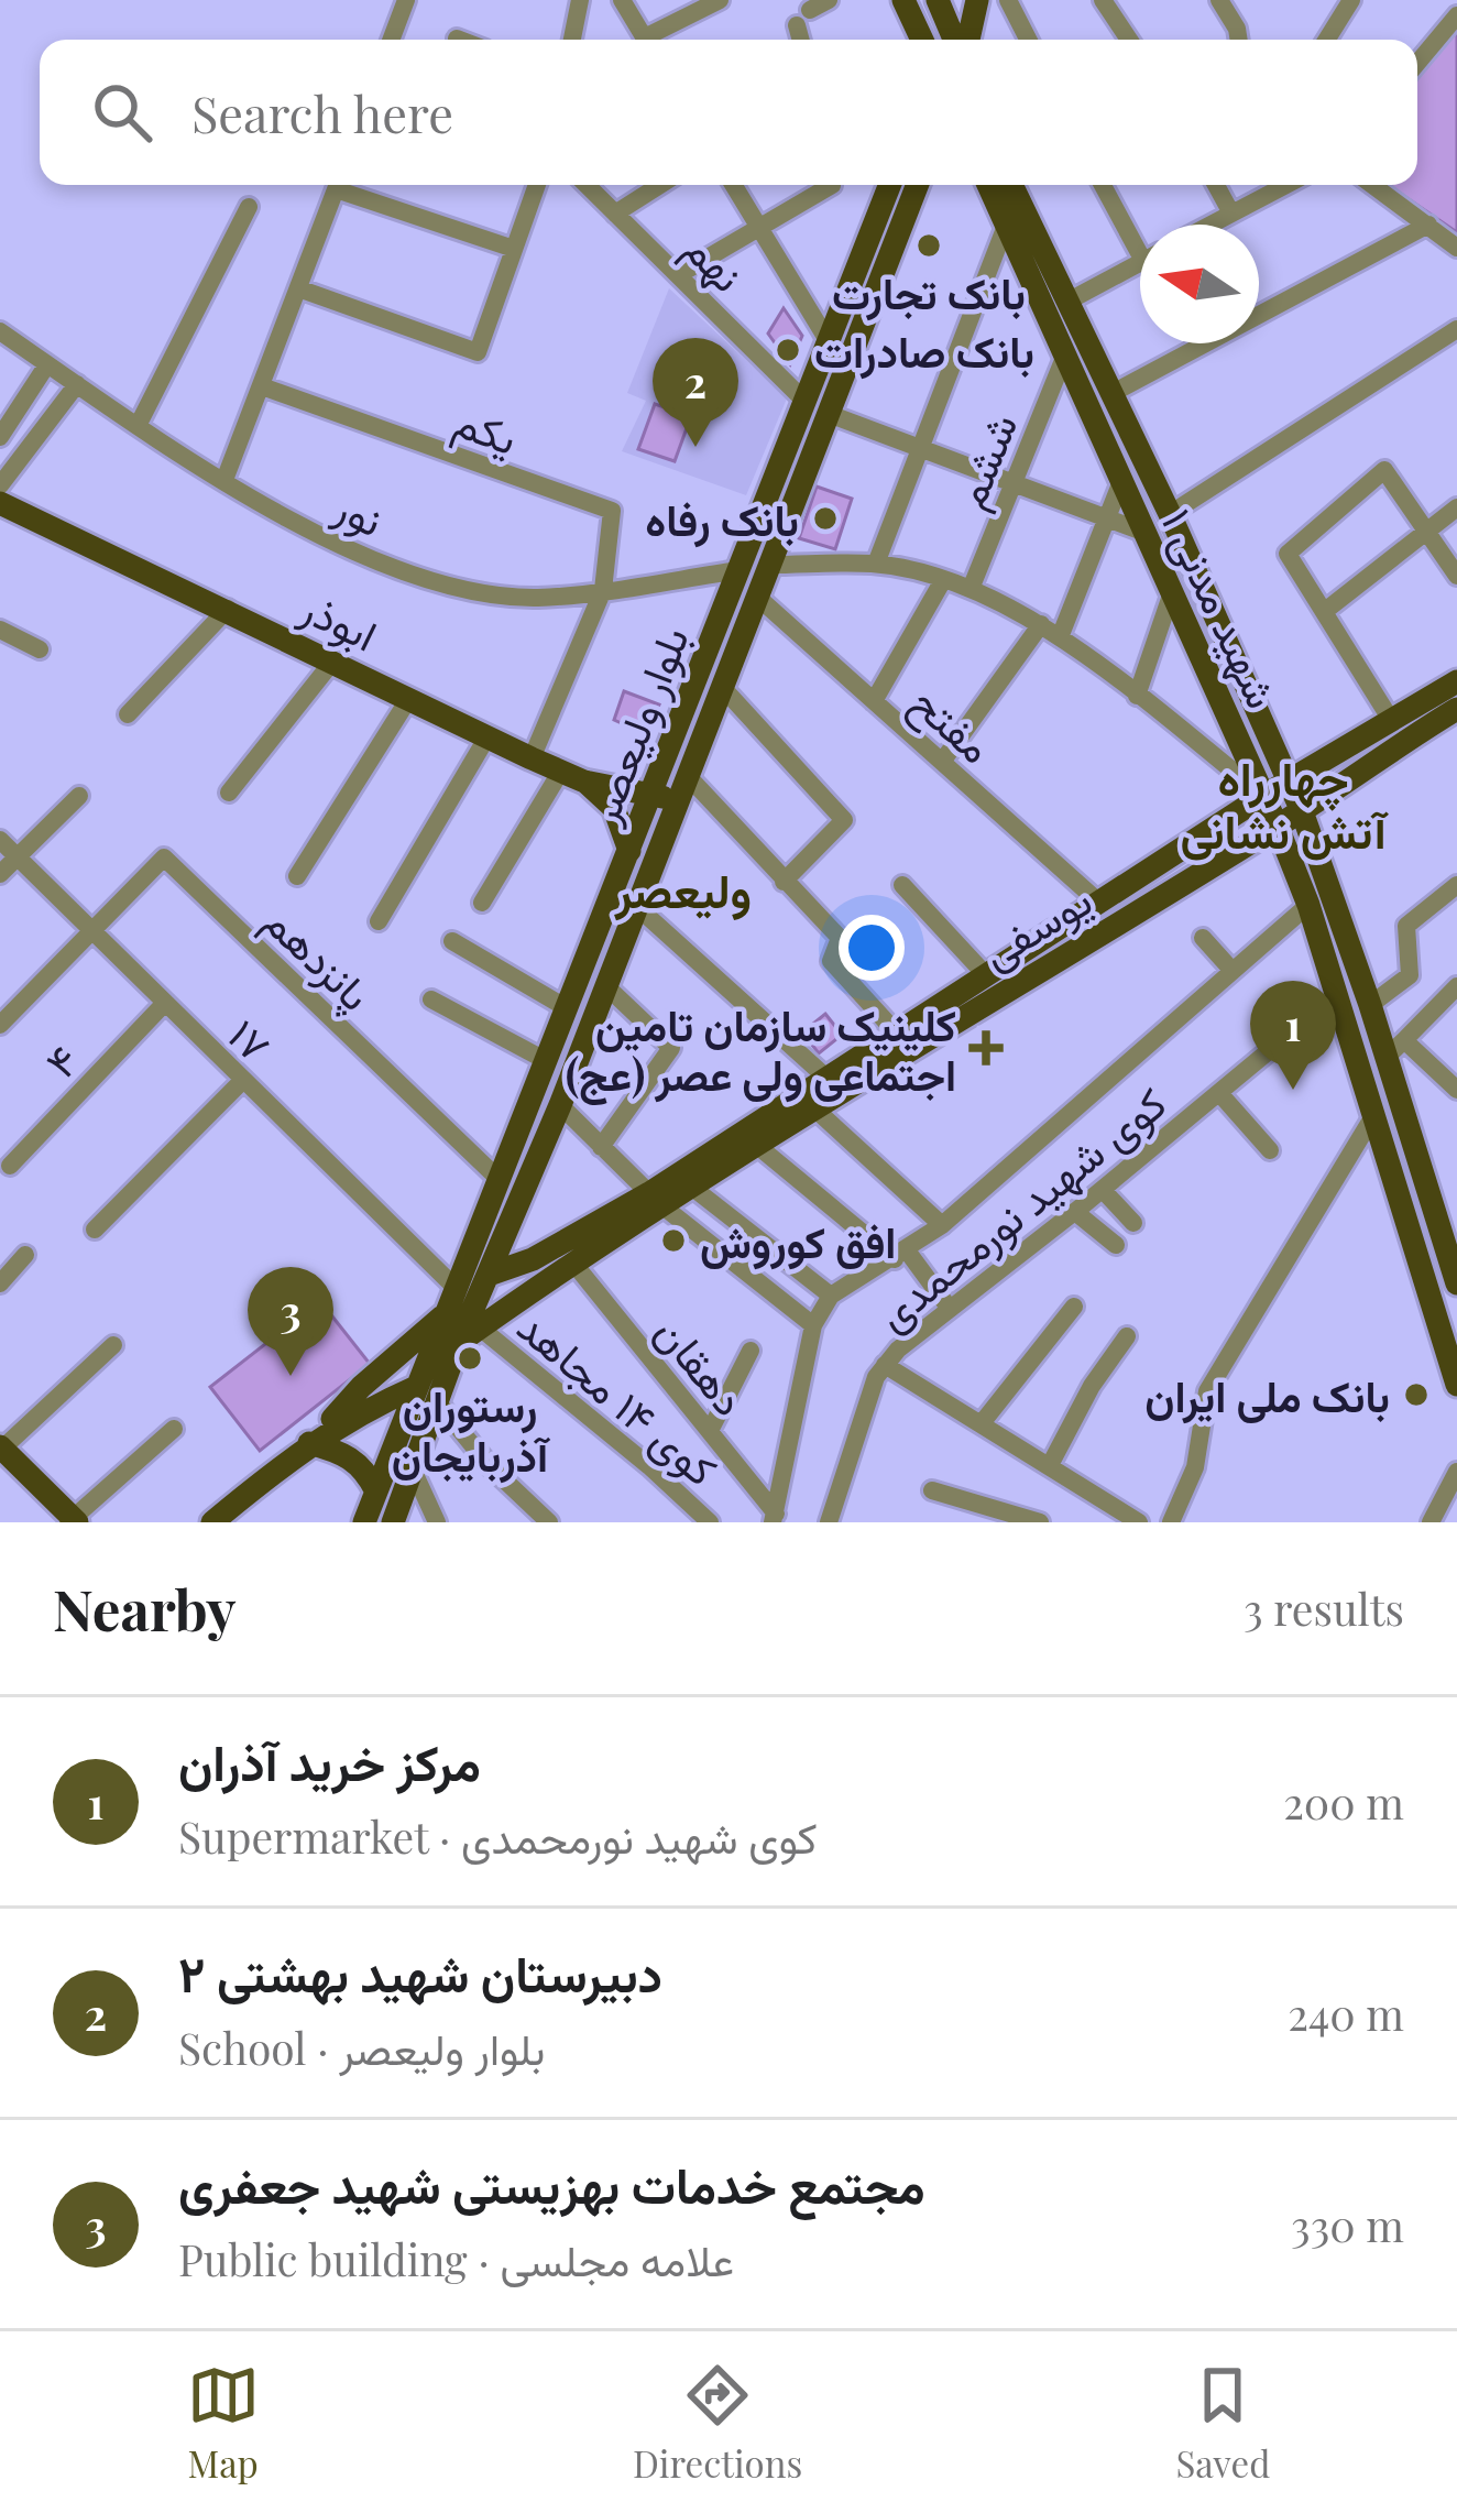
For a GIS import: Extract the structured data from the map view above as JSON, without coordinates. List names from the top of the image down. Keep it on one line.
{"streets":{"main road":["شهید مدنی ۱","ابوذر","بلوار ولیعصر","یوسفی"],"street":["نهم","یکم","ششم","نور","مفتح","پانزدهم","۱۷","۴","کوی شهید نورمحمدی","دهقان","کوی ۱۴ مجاهد"]},"crossings":[["نهم","بلوار ولیعصر"],["یکم","نور"],["ششم","شهید مدنی ۱"],["نور","بلوار ولیعصر"],["شهید مدنی ۱","یوسفی"],["شهید مدنی ۱","کوی شهید نورمحمدی"],["ابوذر","بلوار ولیعصر"],["مفتح","بلوار ولیعصر"],["مفتح","یوسفی"],["بلوار ولیعصر","یوسفی"],["بلوار ولیعصر","پانزدهم"],["بلوار ولیعصر","۱۷"],["بلوار ولیعصر","کوی ۱۴ مجاهد"],["یوسفی","۱۷"],["یوسفی","دهقان"],["یوسفی","کوی ۱۴ مجاهد"],["پانزدهم","۱۷"],["۱۷","۴"]],"districts":["چهارراه آتش نشانی","ولیعصر"],"places":{"other":["بانک تجارت","بانک صادرات","بانک رفاه","افق کوروش","رستوران آذربایجان","بانک ملی ایران"],"health":["کلینیک سازمان تامین اجتماعی ولی عصر (عج)"]},"north":"left","page":{"search":"Search here","pins":["2","1","3"],"heading":["Nearby","3 results"],"list":[{"mark":"1","name":"مرکز خرید آذران","note":"Supermarket · کوی شهید نورمحمدی","value":"200 m"},{"mark":"2","name":"دبیرستان شهید بهشتی ۲","note":"School · بلوار ولیعصر","value":"240 m"},{"mark":"3","name":"مجتمع خدمات بهزیستی شهید جعفری","note":"Public building · علامه مجلسی","value":"330 m"}],"nav":["Map","Directions","Saved"]}}
